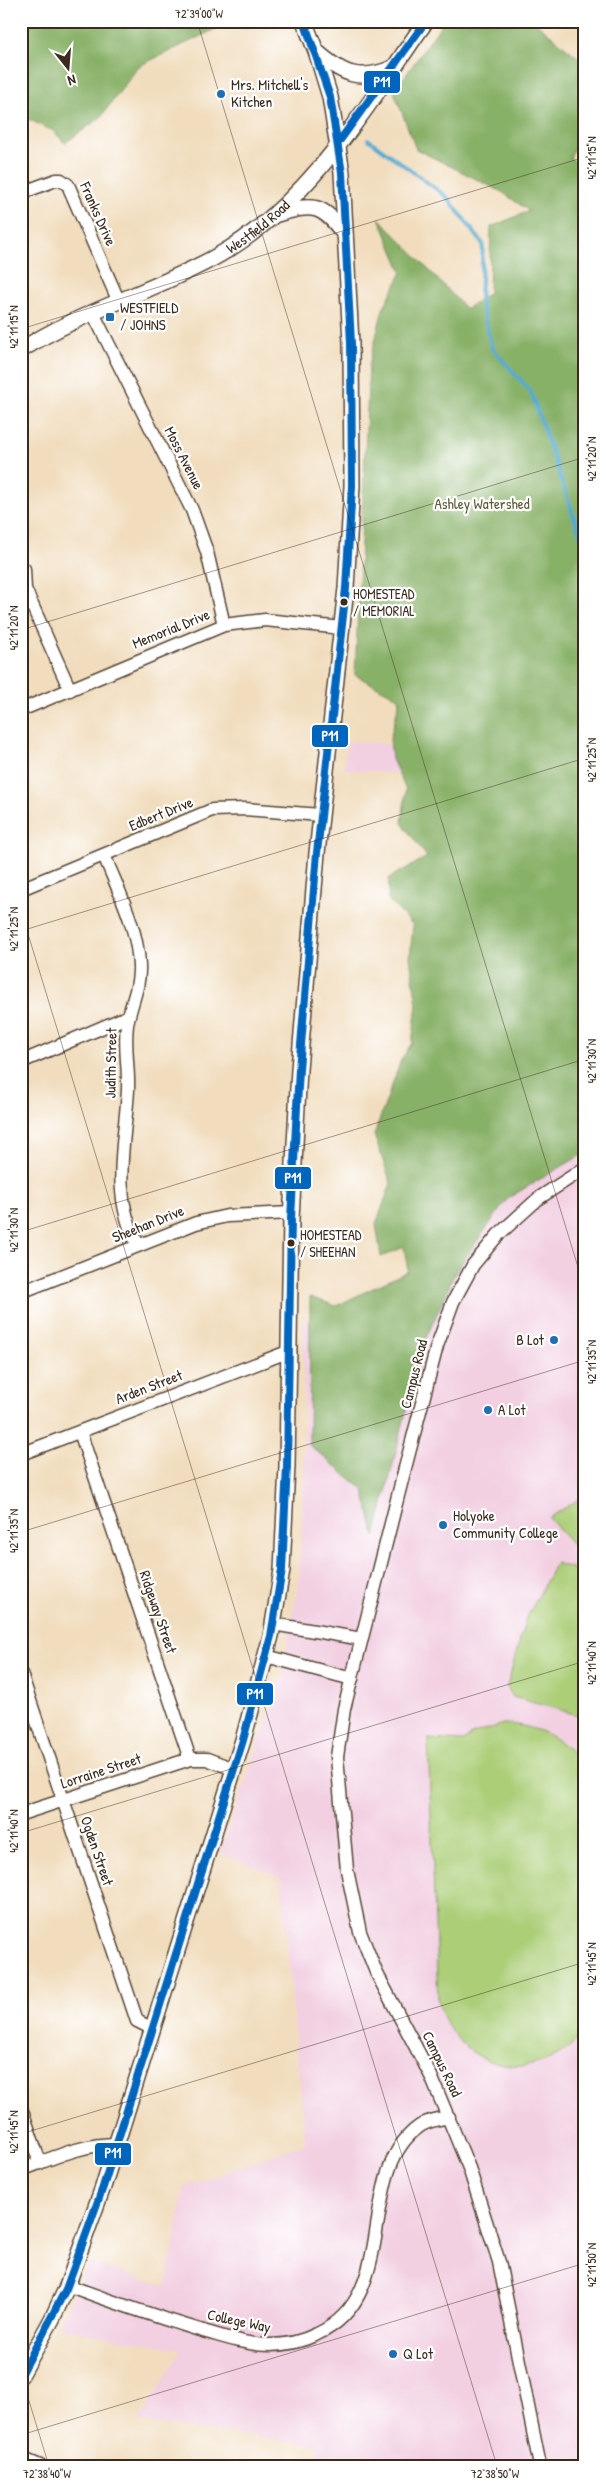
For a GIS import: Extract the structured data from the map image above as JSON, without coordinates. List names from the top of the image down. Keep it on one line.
{"streets":{"main road":["Westfield Road"],"street":["Franks Drive","Moss Avenue","Memorial Drive","Edbert Drive","Judith Street","Sheehan Drive","Campus Road","Arden Street","Ridgeway Street","Lorraine Street","Ogden Street","College Way"]},"crossings":[["Franks Drive","Westfield Road"],["Westfield Road","Moss Avenue"],["Moss Avenue","Memorial Drive"],["Edbert Drive","Judith Street"],["Judith Street","Sheehan Drive"],["Campus Road","College Way"],["Arden Street","Ridgeway Street"],["Ridgeway Street","Lorraine Street"],["Lorraine Street","Ogden Street"]],"parks":["Ashley Watershed"],"places":{"other":["Mrs. Mitchell's Kitchen","HOMESTEAD / MEMORIAL","HOMESTEAD / SHEEHAN","B Lot","A Lot","Holyoke Community College","Q Lot"],"transit":["WESTFIELD / JOHNS"]},"lines":["transit line P11"],"north":"bottom","coordinates":["72°39'00\"W","42°11'15\"N","42°11'20\"N","42°11'25\"N","42°11'30\"N","42°11'35\"N","42°11'40\"N","42°11'45\"N","42°11'50\"N","72°38'40\"W","72°38'50\"W"]}
